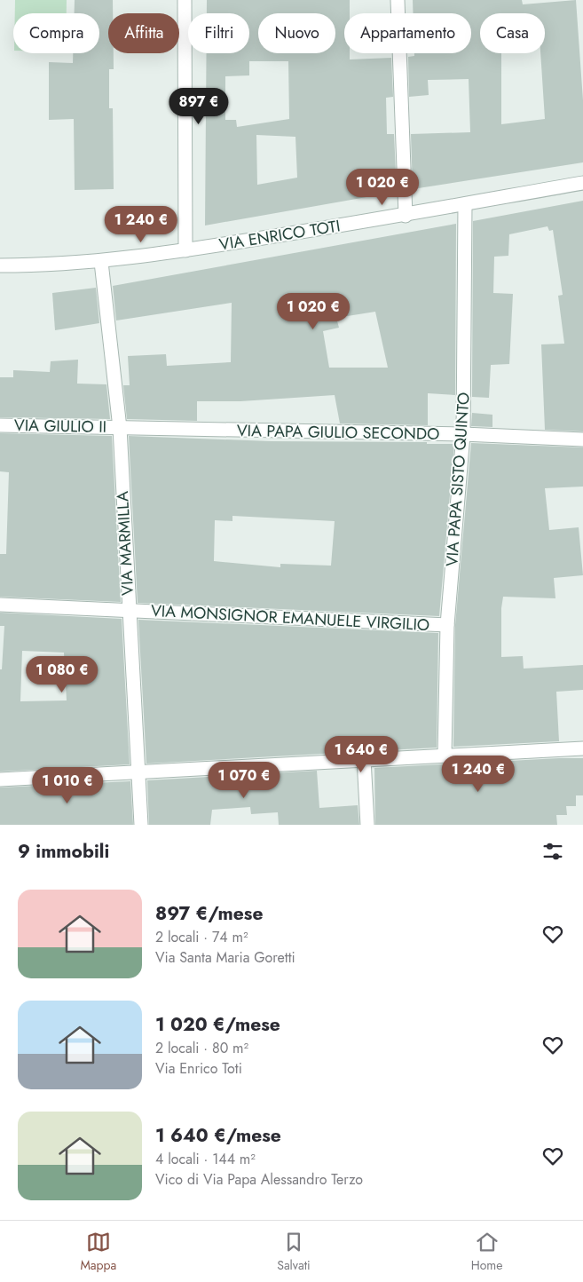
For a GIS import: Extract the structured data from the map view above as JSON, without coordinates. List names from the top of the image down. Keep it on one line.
{"streets":{"street":["VIA ENRICO TOTI","VIA GIULIO II","VIA PAPA GIULIO SECONDO","VIA PAPA SISTO QUINTO","VIA MARMILLA","VIA MONSIGNOR EMANUELE VIRGILIO"]},"crossings":[["VIA ENRICO TOTI","VIA PAPA SISTO QUINTO"],["VIA ENRICO TOTI","VIA MARMILLA"],["VIA GIULIO II","VIA PAPA GIULIO SECONDO"],["VIA GIULIO II","VIA MARMILLA"],["VIA PAPA GIULIO SECONDO","VIA PAPA SISTO QUINTO"],["VIA PAPA GIULIO SECONDO","VIA MARMILLA"],["VIA PAPA SISTO QUINTO","VIA MONSIGNOR EMANUELE VIRGILIO"],["VIA MARMILLA","VIA MONSIGNOR EMANUELE VIRGILIO"]],"page":{"chip":["Compra","Affitta","Filtri","Nuovo","Appartamento","Casa"],"price":["897 €","1 020 €","1 240 €","1 020 €","1 080 €","1 640 €","1 240 €","1 070 €","1 010 €"],"heading":"9 immobili","list":[{"name":"897 €/mese","note":"2 locali · 74 m² · Via Santa Maria Goretti"},{"name":"1 020 €/mese","note":"2 locali · 80 m² · Via Enrico Toti"},{"name":"1 640 €/mese","note":"4 locali · 144 m² · Vico di Via Papa Alessandro Terzo"}],"tabs":["Mappa","Salvati","Home"]}}
